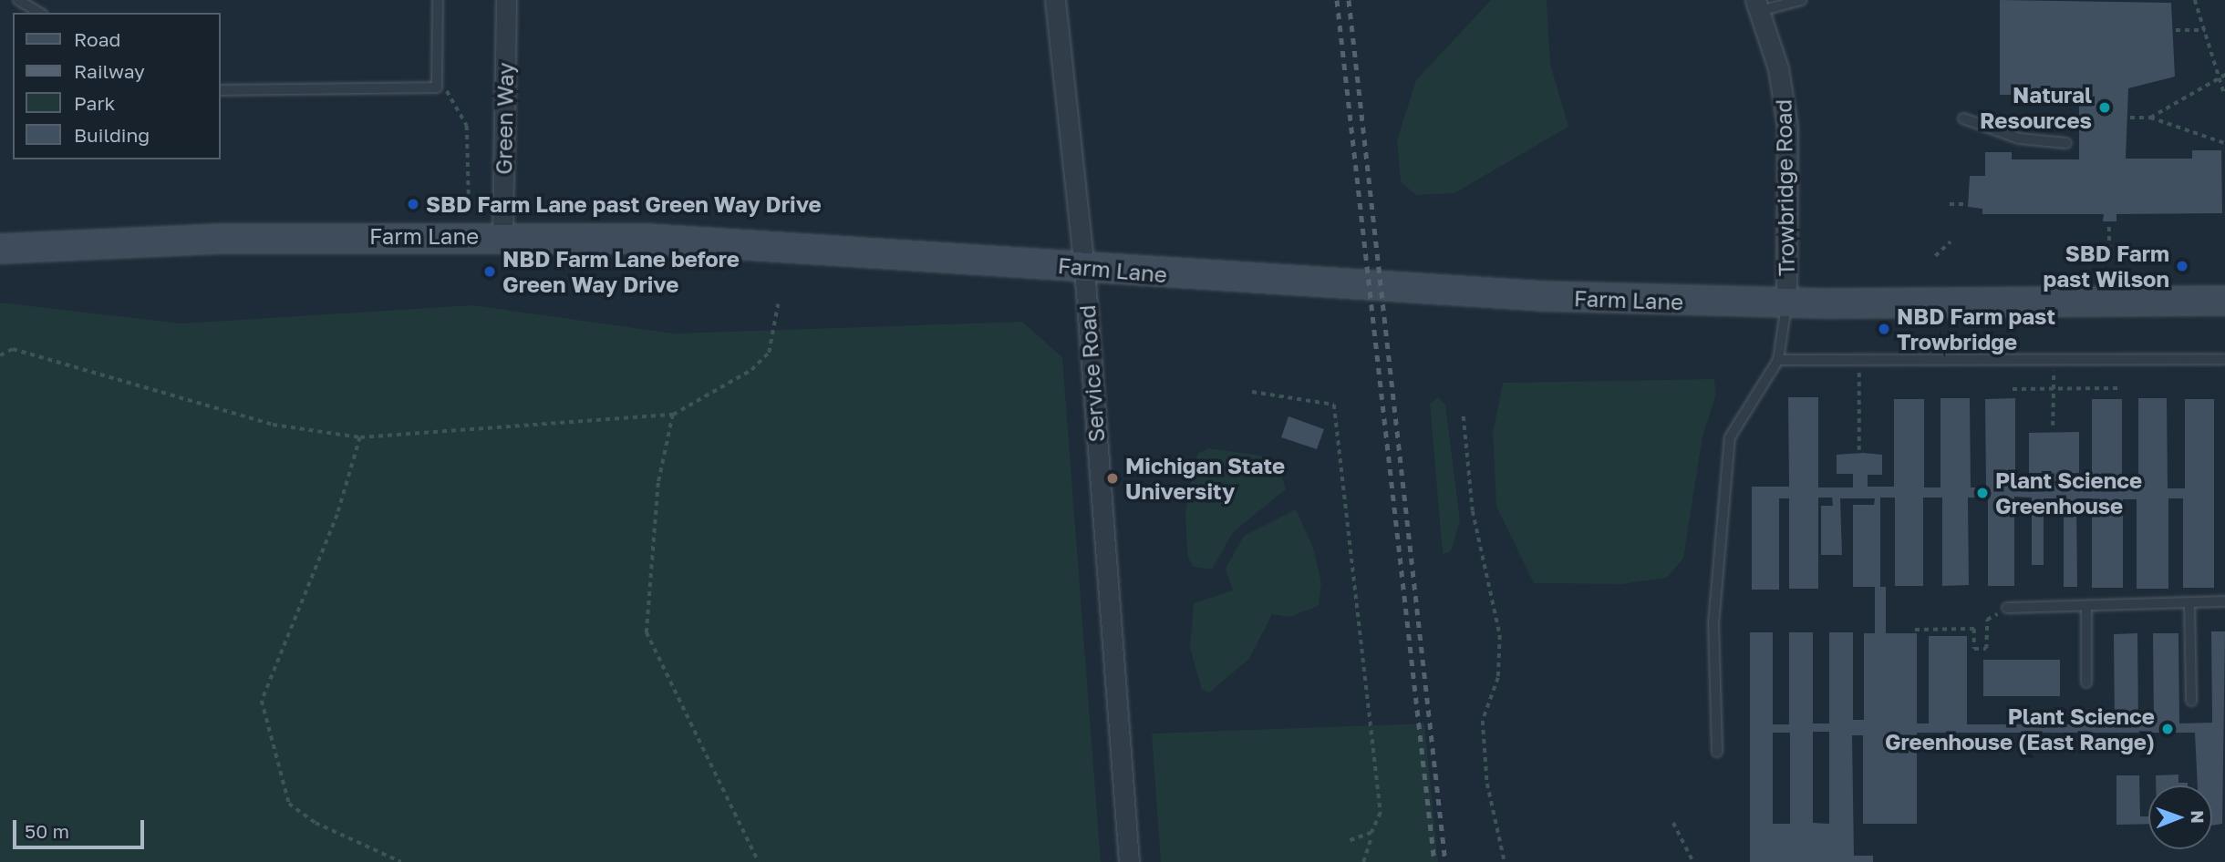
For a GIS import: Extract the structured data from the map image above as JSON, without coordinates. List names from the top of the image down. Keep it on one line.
{"streets":{"street":["Green Way","Trowbridge Road","Farm Lane","Service Road"]},"crossings":[["Green Way","Farm Lane"],["Trowbridge Road","Farm Lane"],["Farm Lane","Service Road"]],"places":["Natural Resources","SBD Farm Lane past Green Way Drive","SBD Farm past Wilson","NBD Farm Lane before Green Way Drive","NBD Farm past Trowbridge","Michigan State University","Plant Science Greenhouse","Plant Science Greenhouse (East Range)"],"legend":["Road","Railway","Park","Building"],"scale_bar":"50 m","north":"right"}
